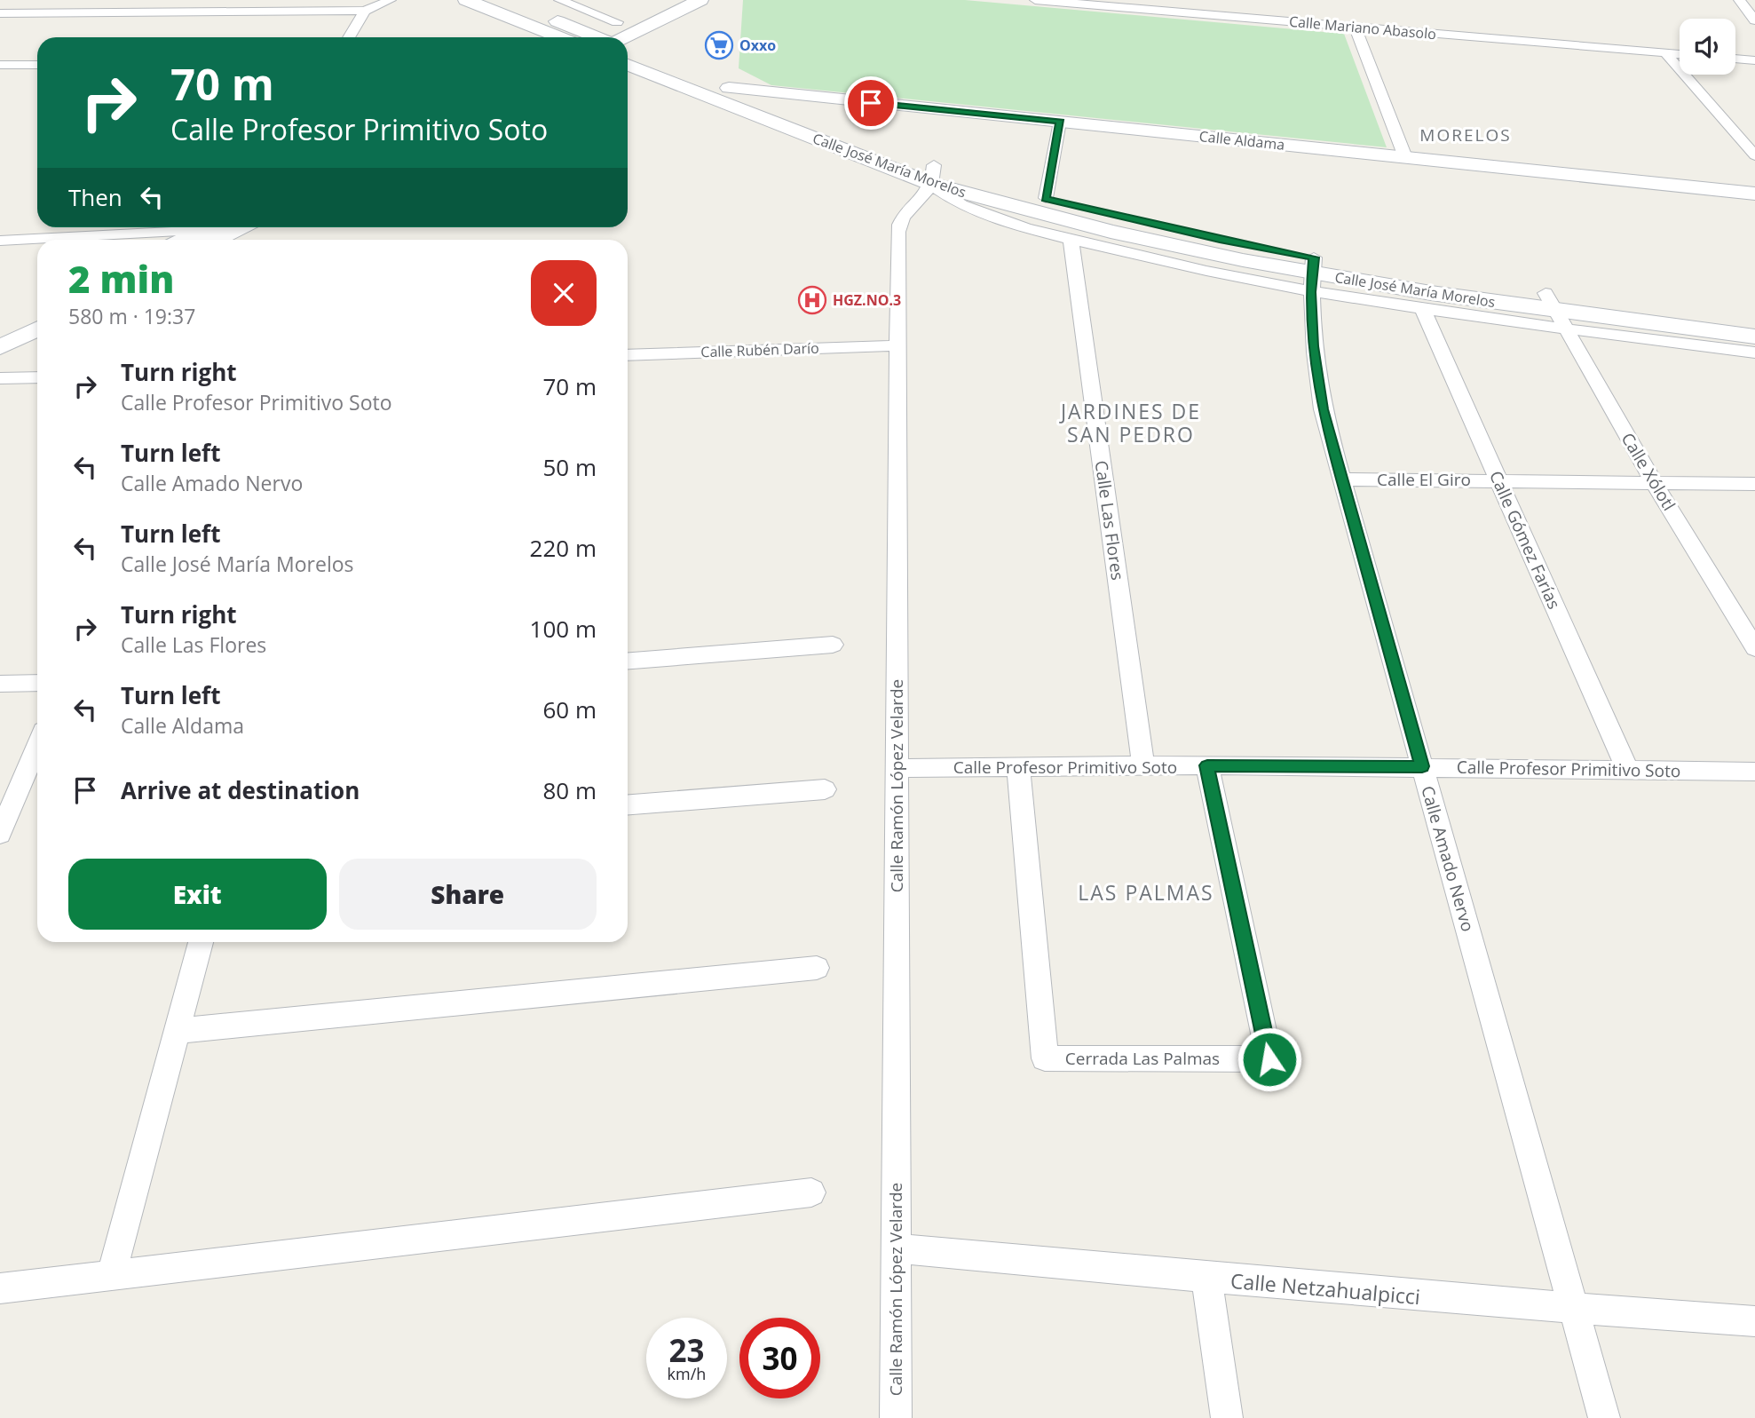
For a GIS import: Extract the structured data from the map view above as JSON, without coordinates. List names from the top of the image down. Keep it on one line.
{"streets":{"street":["Calle Mariano Abasolo","Calle Aldama","Calle José María Morelos","Calle Rubén Darío","Calle Xólotl","Calle El Giro","Calle Las Flores","Calle Gómez Farías","Calle Profesor Primitivo Soto","Calle Ramón López Velarde","Calle Amado Nervo","Cerrada Las Palmas","Calle Netzahualpicci"]},"crossings":[["Calle Aldama","Calle José María Morelos"],["Calle José María Morelos","Calle Xólotl"],["Calle José María Morelos","Calle Ramón López Velarde"],["Calle José María Morelos","Calle Amado Nervo"],["Calle Rubén Darío","Calle Ramón López Velarde"],["Calle Xólotl","Calle El Giro"],["Calle El Giro","Calle Gómez Farías"],["Calle El Giro","Calle Amado Nervo"],["Calle Las Flores","Calle Profesor Primitivo Soto"],["Calle Gómez Farías","Calle Profesor Primitivo Soto"],["Calle Profesor Primitivo Soto","Calle Ramón López Velarde"],["Calle Profesor Primitivo Soto","Calle Amado Nervo"],["Calle Profesor Primitivo Soto","Cerrada Las Palmas"],["Calle Ramón López Velarde","Calle Netzahualpicci"],["Calle Amado Nervo","Calle Netzahualpicci"]],"districts":["MORELOS","JARDINES DE SAN PEDRO","LAS PALMAS"],"places":{"supermarket":["Oxxo"],"hospital":["HGZ.NO.3"]},"page":{"turn":["70 m","Calle Profesor Primitivo Soto"],"then":"Then","heading":["2 min","580 m · 19:37"],"list":[{"name":"Turn right","note":"Calle Profesor Primitivo Soto","value":"70 m"},{"name":"Turn left","note":"Calle Amado Nervo","value":"50 m"},{"name":"Turn left","note":"Calle José María Morelos","value":"220 m"},{"name":"Turn right","note":"Calle Las Flores","value":"100 m"},{"name":"Turn left","note":"Calle Aldama","value":"60 m"},{"name":"Arrive at destination","value":"80 m"}],"buttons":["Exit","Share"],"speed":"23 km/h","limit":"30"}}
